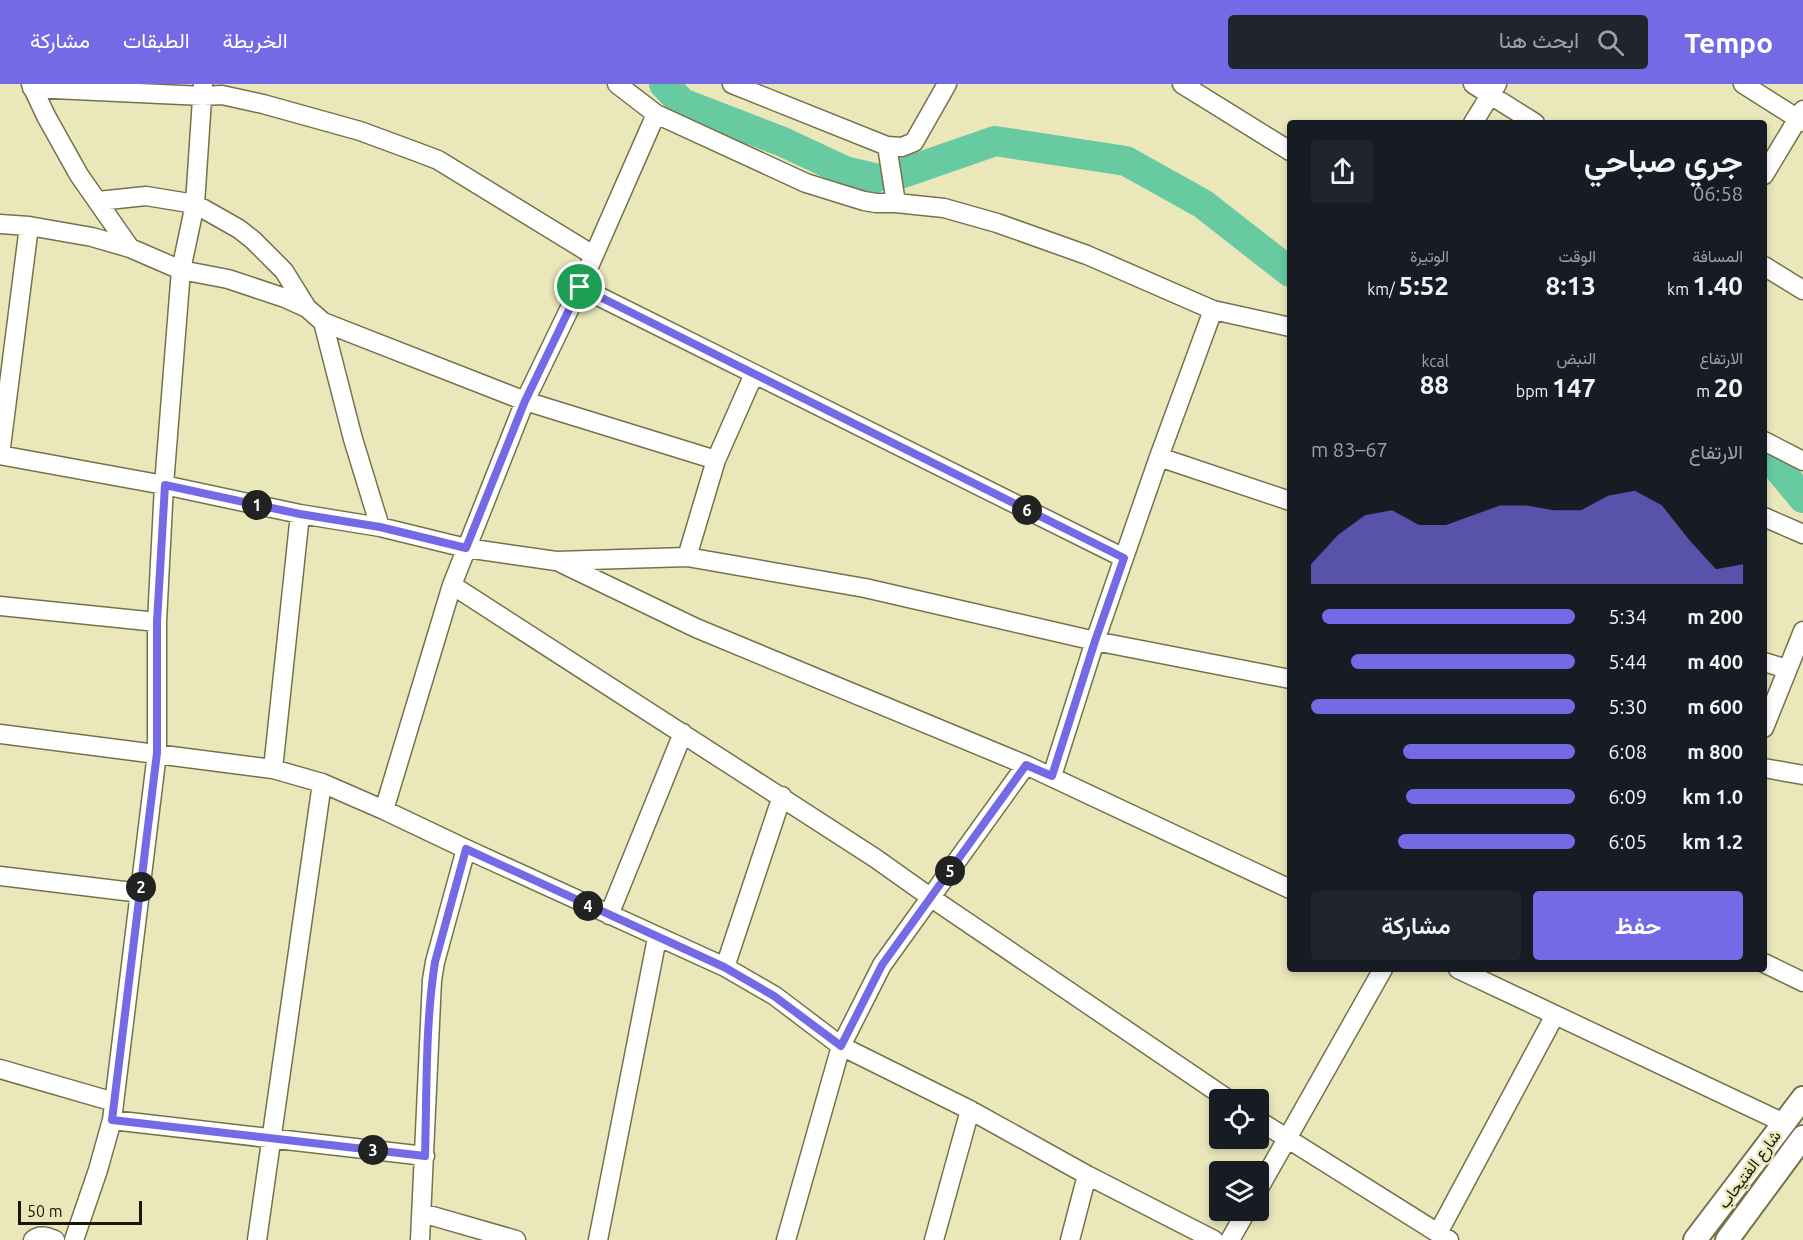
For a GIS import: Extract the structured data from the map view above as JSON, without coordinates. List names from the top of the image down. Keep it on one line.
{"streets":{"main road":["شارع الفتيحاب"]},"scale_bar":"50 m","page":{"header":"Tempo","search":"ابحث هنا","nav":["الخريطة","الطبقات","مشاركة"],"heading":["جري صباحي","06:58"],"stats":[["المسافة","1.40 km"],["الوقت","8:13"],["الوتيرة","5:52 /km"],["الارتفاع","20 m"],["النبض","147 bpm"],["kcal","88"]],"chart":["الارتفاع","67–83 m"],"pins":["1","6","5","2","4","3"],"list":[{"name":"200 m","note":"5:34"},{"name":"400 m","note":"5:44"},{"name":"600 m","note":"5:30"},{"name":"800 m","note":"6:08"},{"name":"1.0 km","note":"6:09"},{"name":"1.2 km","note":"6:05"}],"buttons":["حفظ","مشاركة"],"scale":"50 m"}}
